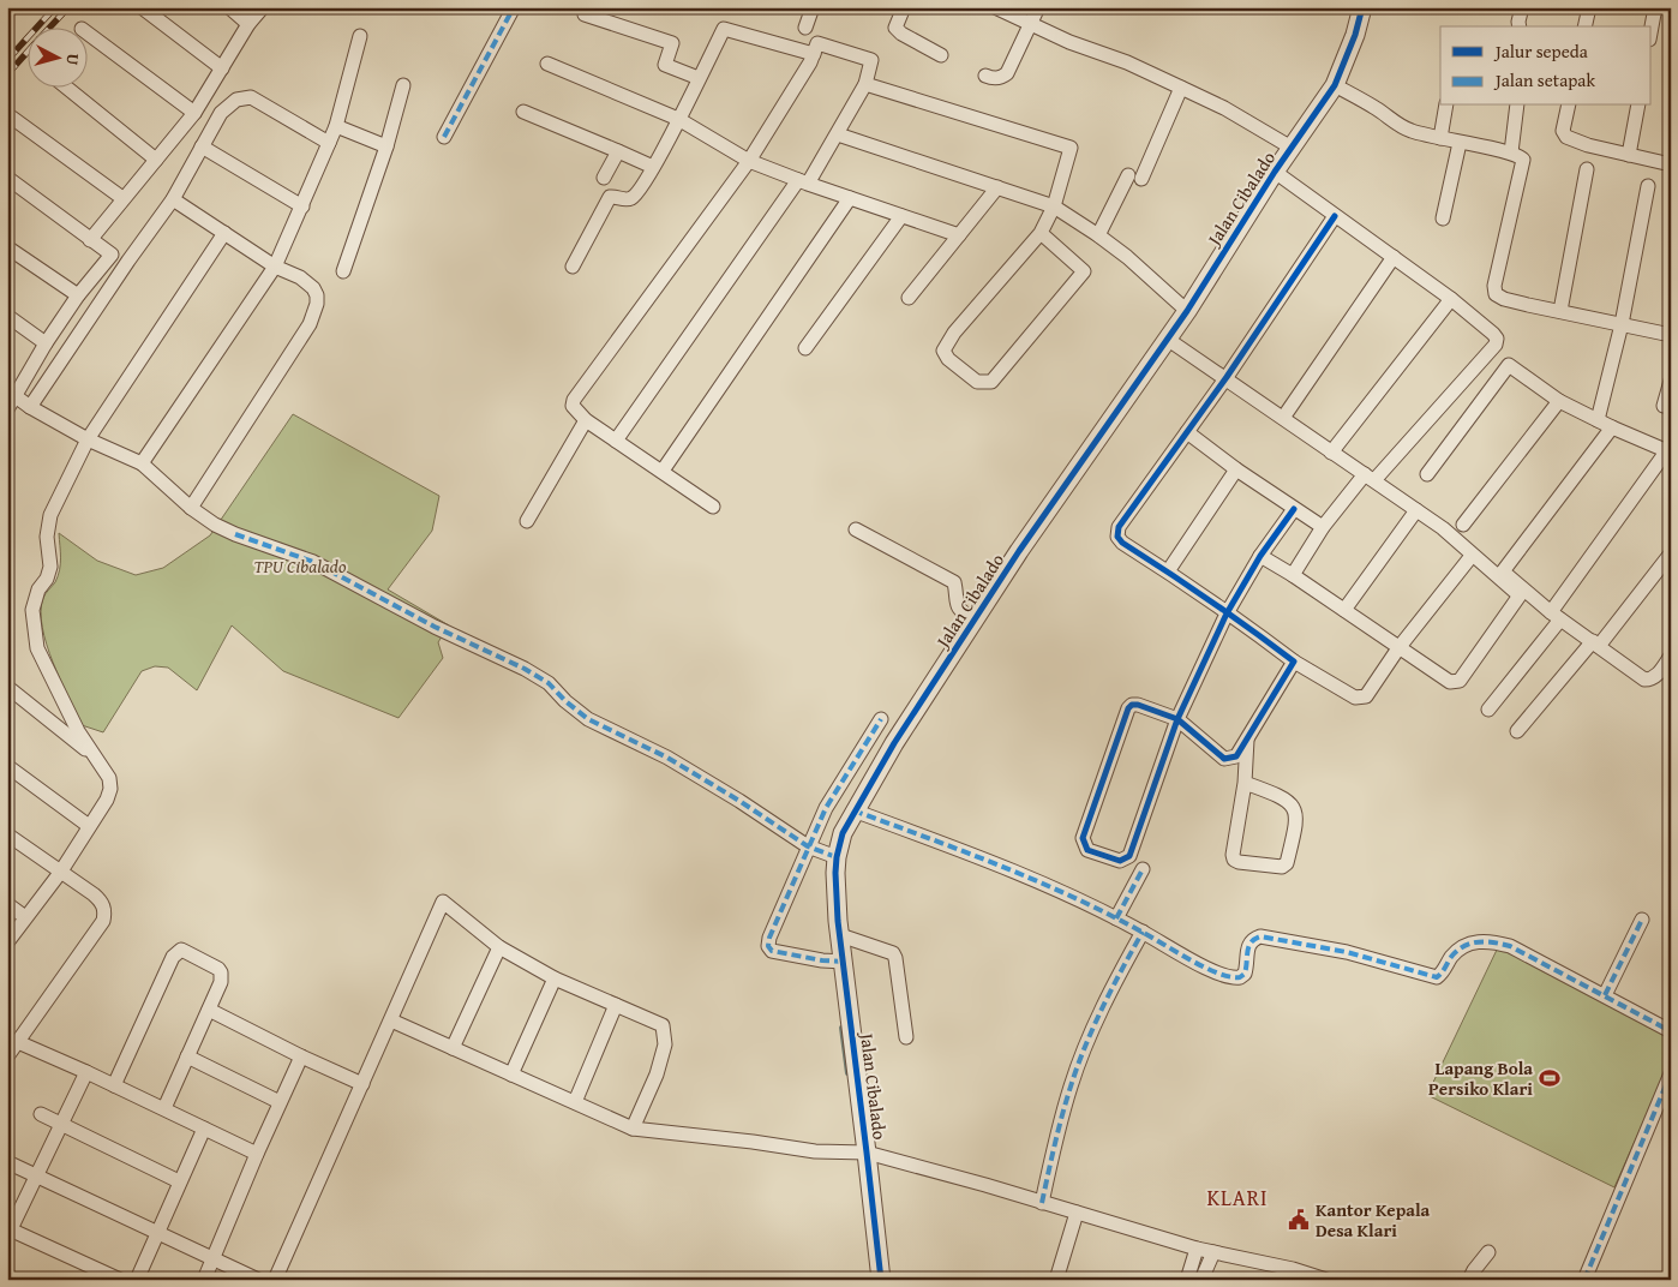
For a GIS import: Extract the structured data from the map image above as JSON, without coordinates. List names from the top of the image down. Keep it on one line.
{"streets":{"street":["Jalan Cibalado"]},"districts":["KLARI"],"parks":["TPU Cibalado"],"places":{"sports":["Lapang Bola Persiko Klari"],"public building":["Kantor Kepala Desa Klari"]},"legend":["Jalur sepeda","Jalan setapak"],"north":"right"}
